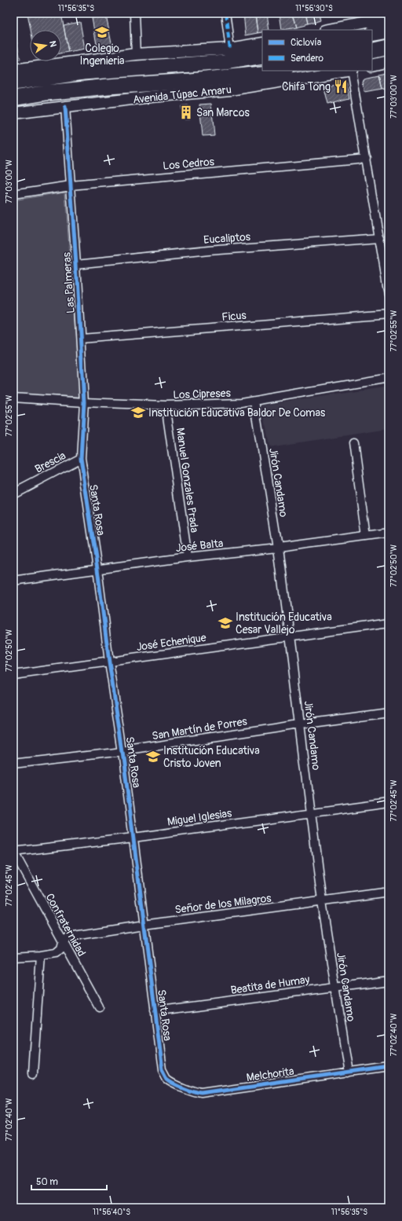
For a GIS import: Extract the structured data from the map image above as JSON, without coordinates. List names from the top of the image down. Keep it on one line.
{"streets":{"highway":["Avenida Túpac Amaru"],"street":["Los Cedros","Eucaliptos","Las Palmeras","Ficus","Los Cipreses","Brescia","Manuel Gonzales Prada","Jirón Candamo","Santa Rosa","José Balta","José Echenique","San Martín de Porres","Miguel Iglesias","Señor de los Milagros","Confraternidad","Beatita de Humay","Melchorita"]},"crossings":[["Avenida Túpac Amaru","Las Palmeras"],["Los Cedros","Las Palmeras"],["Eucaliptos","Las Palmeras"],["Las Palmeras","Ficus"],["Las Palmeras","Los Cipreses"],["Las Palmeras","Brescia"],["Las Palmeras","Santa Rosa"],["Los Cipreses","Manuel Gonzales Prada"],["Los Cipreses","Jirón Candamo"],["Brescia","Santa Rosa"],["Manuel Gonzales Prada","José Balta"],["Jirón Candamo","José Balta"],["Jirón Candamo","José Echenique"],["Jirón Candamo","San Martín de Porres"],["Jirón Candamo","Miguel Iglesias"],["Jirón Candamo","Señor de los Milagros"],["Jirón Candamo","Beatita de Humay"],["Jirón Candamo","Melchorita"],["Santa Rosa","José Balta"],["Santa Rosa","José Echenique"],["Santa Rosa","San Martín de Porres"],["Santa Rosa","Miguel Iglesias"],["Santa Rosa","Señor de los Milagros"],["Santa Rosa","Beatita de Humay"],["Santa Rosa","Melchorita"],["Miguel Iglesias","Confraternidad"],["Señor de los Milagros","Confraternidad"]],"places":{"school or university":["Colegio Ingenieria","Institución Educativa Baldor De Comas","Institución Educativa Cesar Vallejo","Institución Educativa Cristo Joven"],"restaurant":["Chifa Tong"],"building":["San Marcos"]},"legend":["Ciclovía","Sendero"],"scale_bar":"50 m","north":"right","coordinates":["11°56'35\"S","11°56'30\"S","77°03'00\"W","77°02'55\"W","77°02'50\"W","77°02'45\"W","77°02'40\"W","11°56'40\"S"]}
